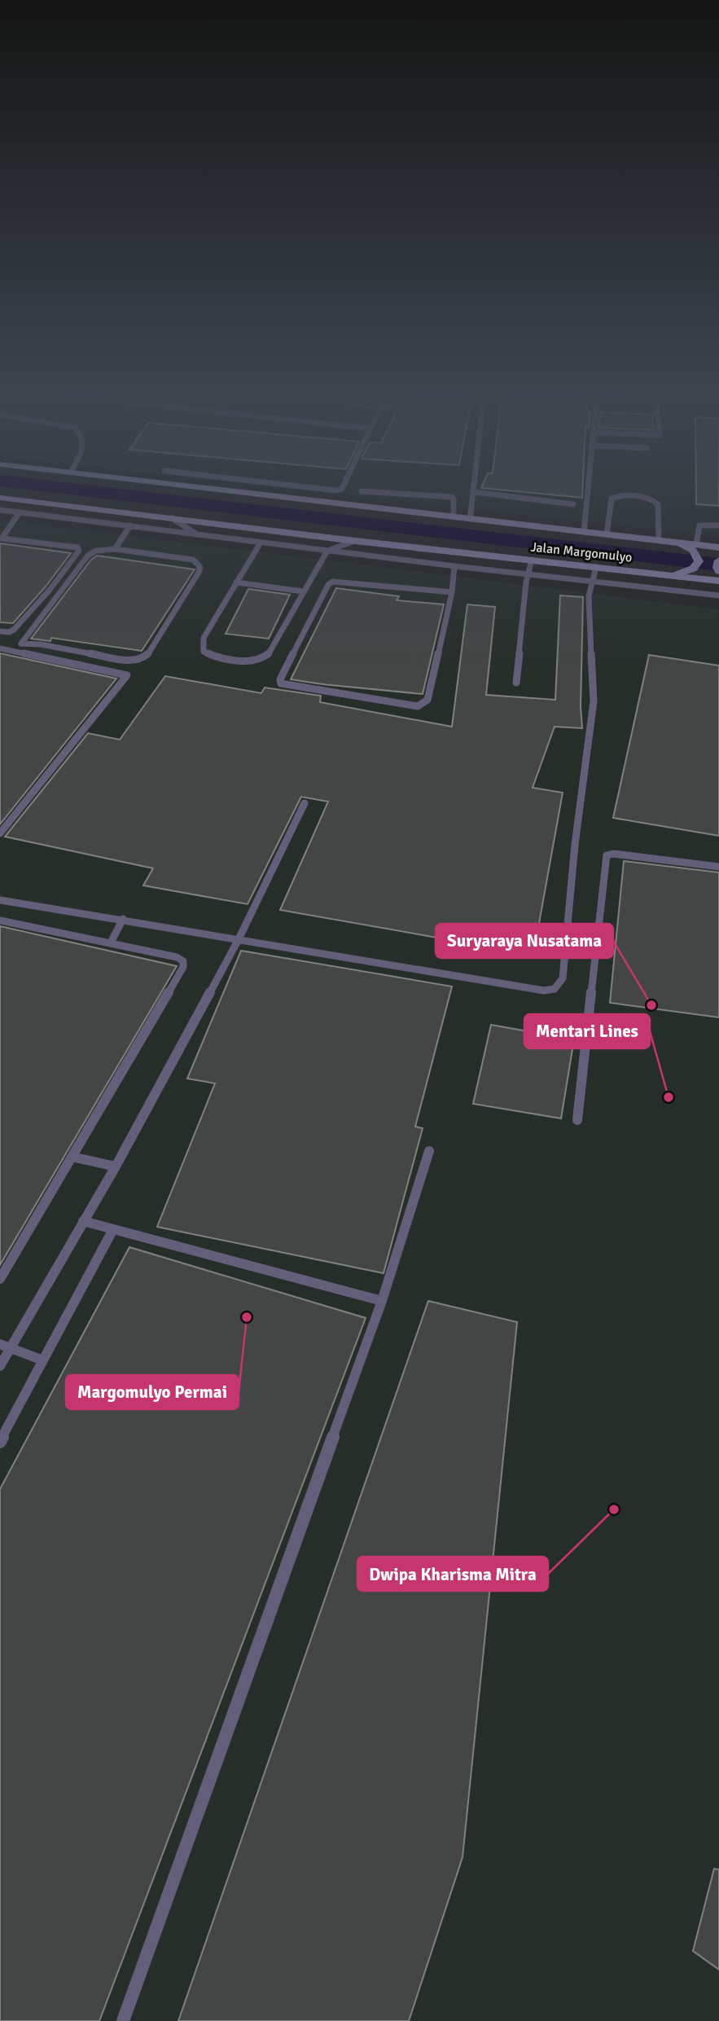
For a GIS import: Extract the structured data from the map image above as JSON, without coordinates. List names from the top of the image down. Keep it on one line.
{"streets":{"main road":["Jalan Margomulyo"]},"places":["Suryaraya Nusatama","Mentari Lines","Margomulyo Permai","Dwipa Kharisma Mitra"]}
